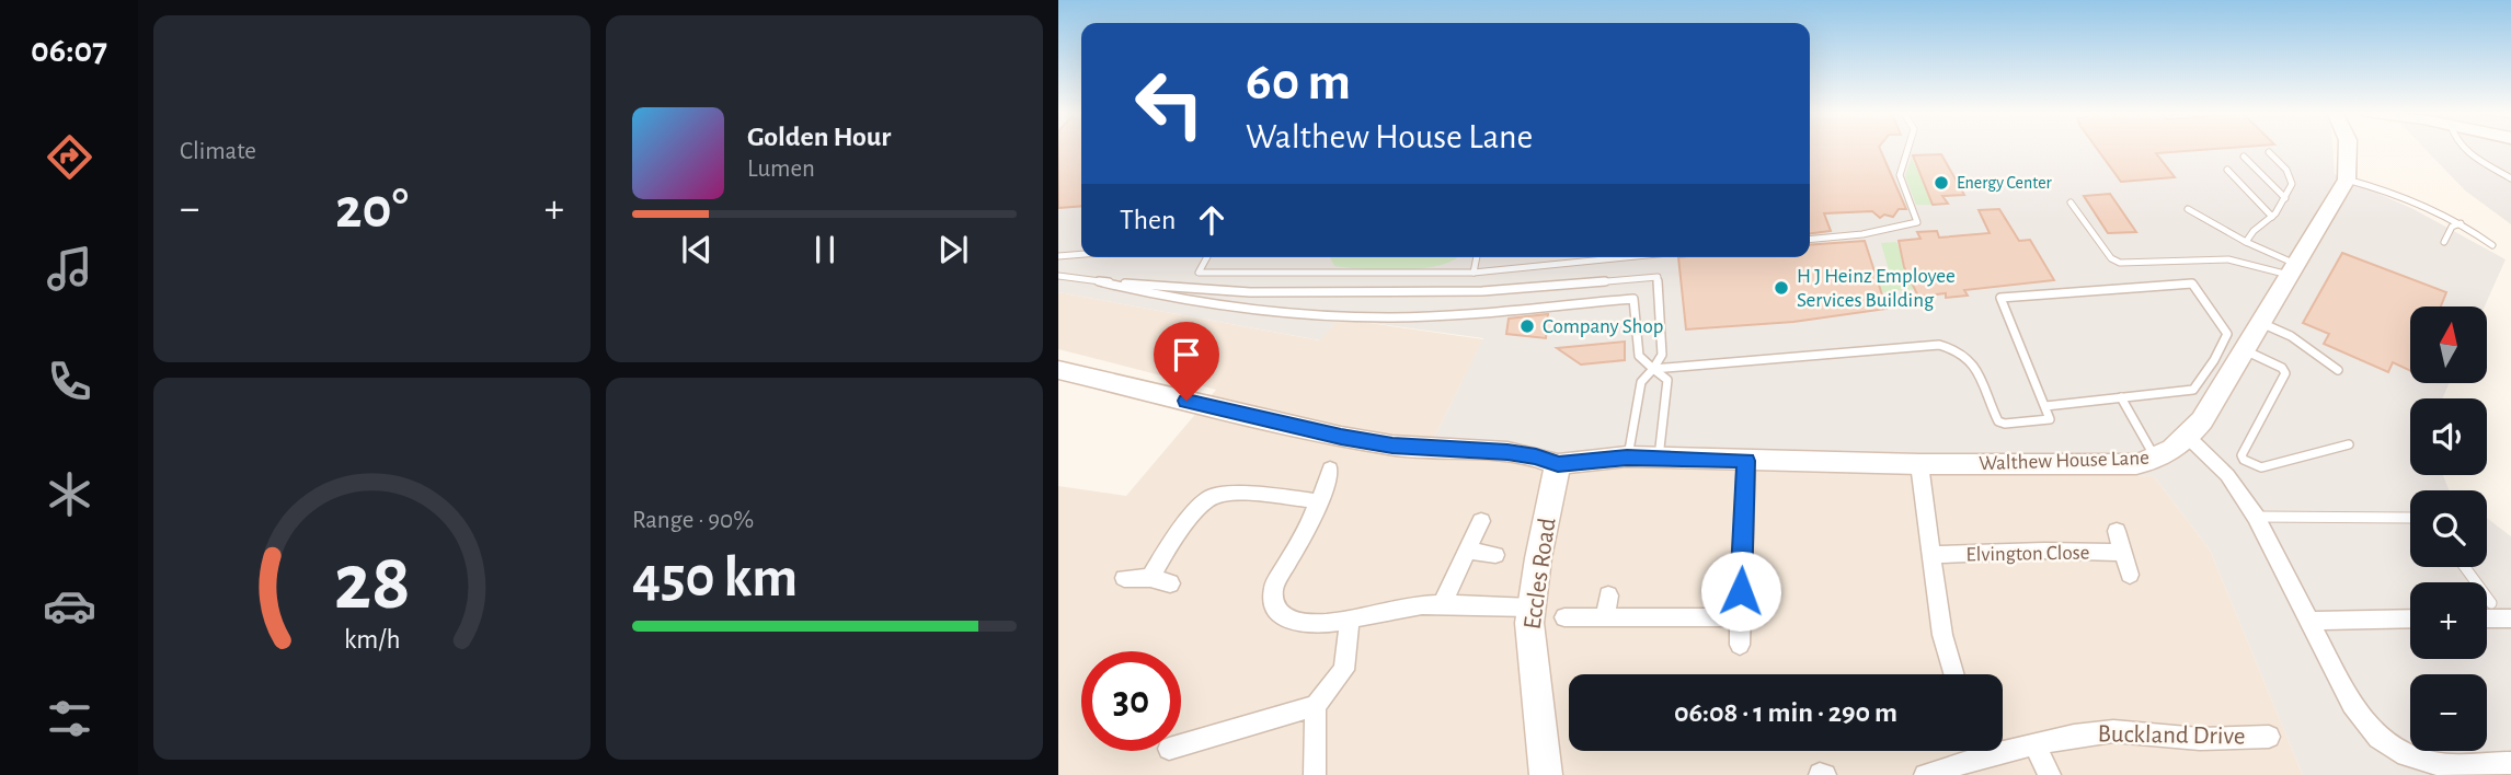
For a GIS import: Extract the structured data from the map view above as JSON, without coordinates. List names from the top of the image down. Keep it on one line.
{"streets":{"street":["Walthew House Lane","Elvington Close","Eccles Road","Buckland Drive"]},"crossings":[["Walthew House Lane","Eccles Road"]],"places":["Energy Center","H J Heinz Employee Services Building","Company Shop"],"north":"top","page":{"tabs":"06:07","tile":["Climate",["Range · 90%","450 km"]],"turn":["60 m","Walthew House Lane"],"song":["Golden Hour","Lumen"],"heat":["−","20°","+"],"then":"Then","map_buttons":["+","−"],"limit":"30","trip":"06:08 · 1 min · 290 m","gauge":["28","km/h"]}}
